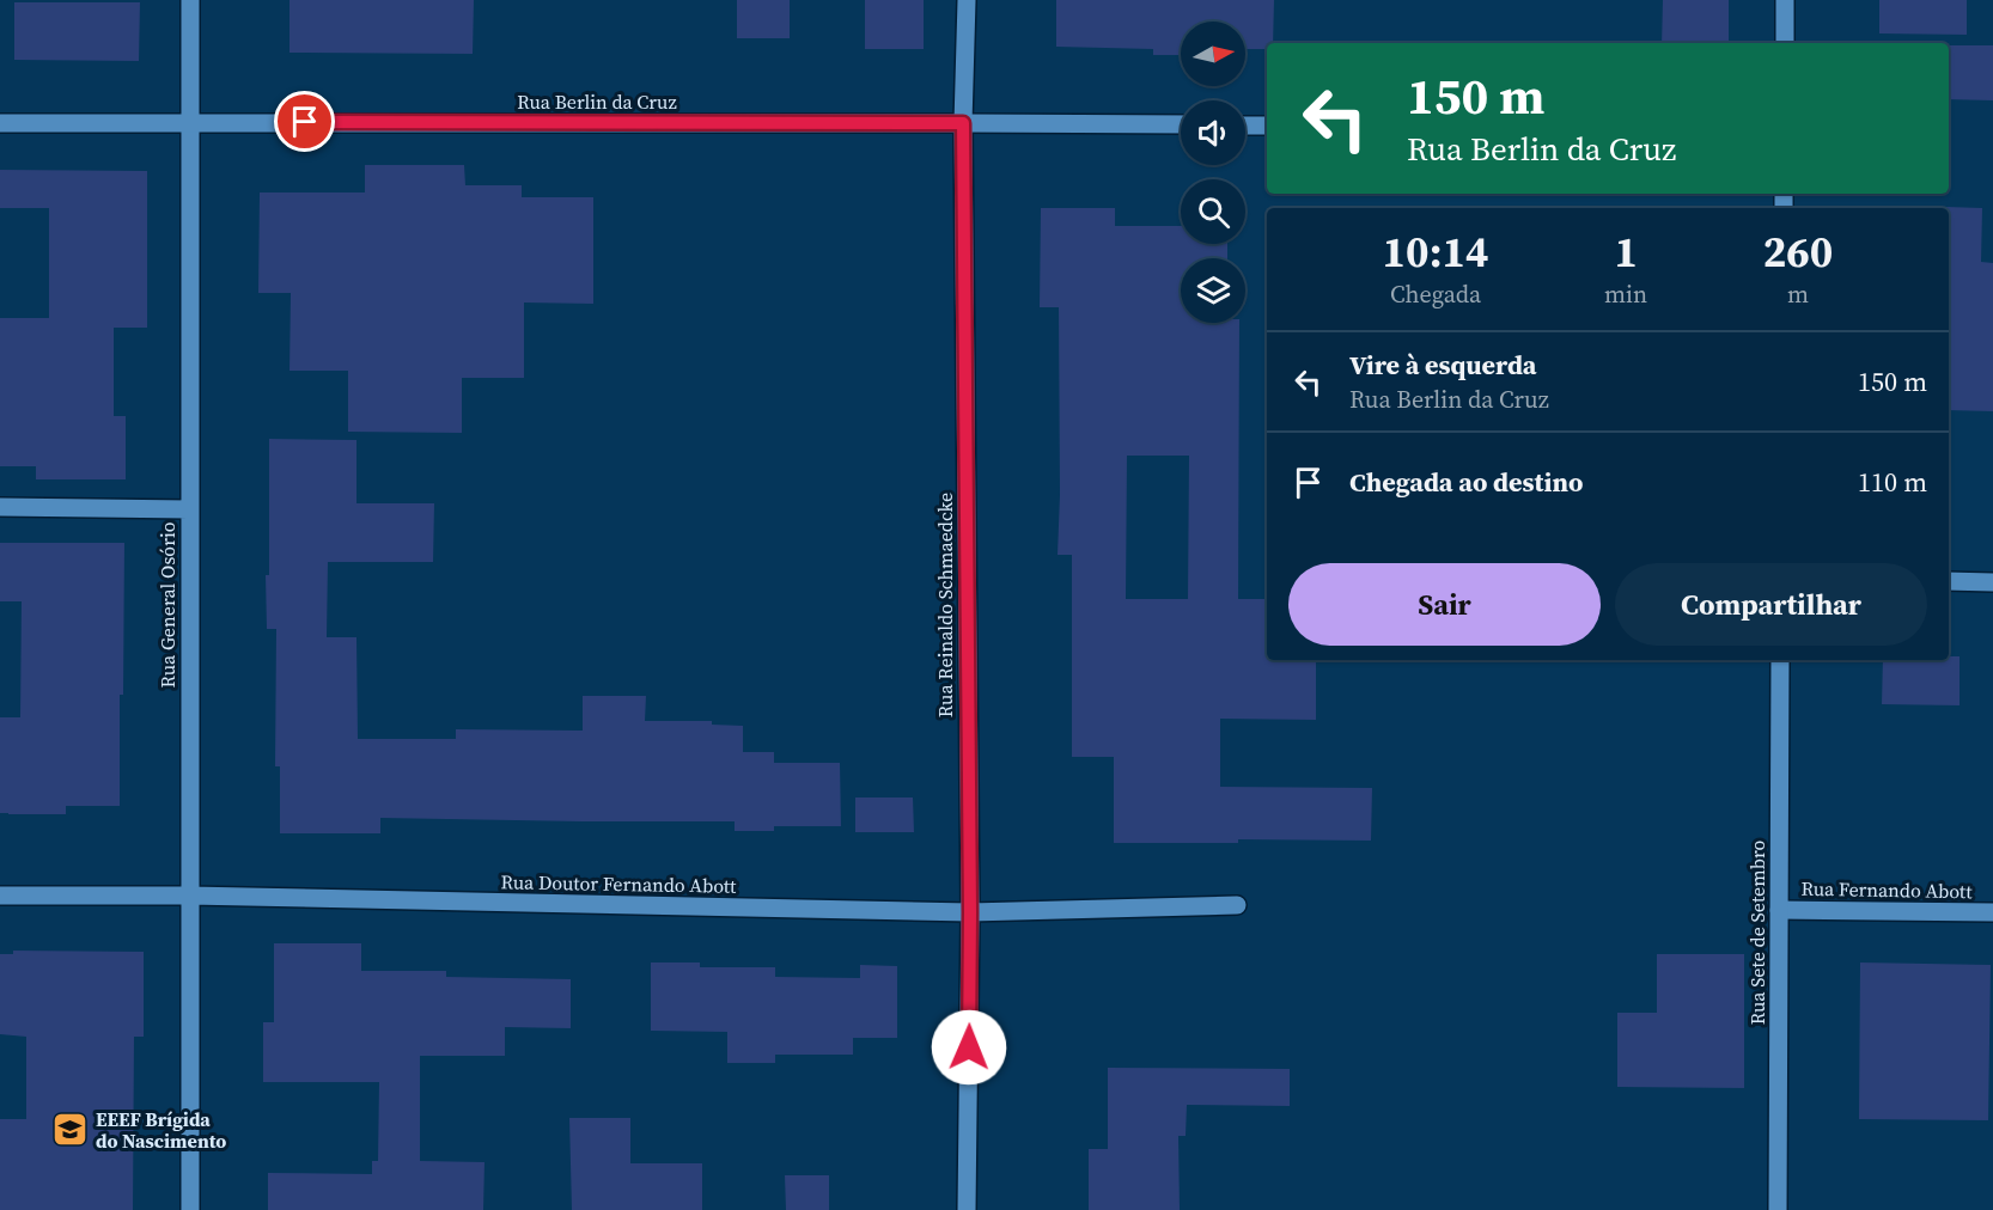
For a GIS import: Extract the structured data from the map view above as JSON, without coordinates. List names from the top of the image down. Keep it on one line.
{"streets":{"street":["Rua Berlin da Cruz","Rua General Osório","Rua Reinaldo Schmaedcke","Rua Doutor Fernando Abott","Rua Fernando Abott","Rua Sete de Setembro"]},"crossings":[["Rua Berlin da Cruz","Rua General Osório"],["Rua Berlin da Cruz","Rua Reinaldo Schmaedcke"],["Rua General Osório","Rua Doutor Fernando Abott"],["Rua Reinaldo Schmaedcke","Rua Doutor Fernando Abott"],["Rua Fernando Abott","Rua Sete de Setembro"]],"places":{"school or university":["EEEF Brígida do Nascimento"]},"north":"right","page":{"turn":["150 m","Rua Berlin da Cruz"],"eta":["10:14","Chegada","1","min","260","m"],"list":[{"name":"Vire à esquerda","note":"Rua Berlin da Cruz","value":"150 m"},{"name":"Chegada ao destino","value":"110 m"}],"buttons":["Sair","Compartilhar"]}}
